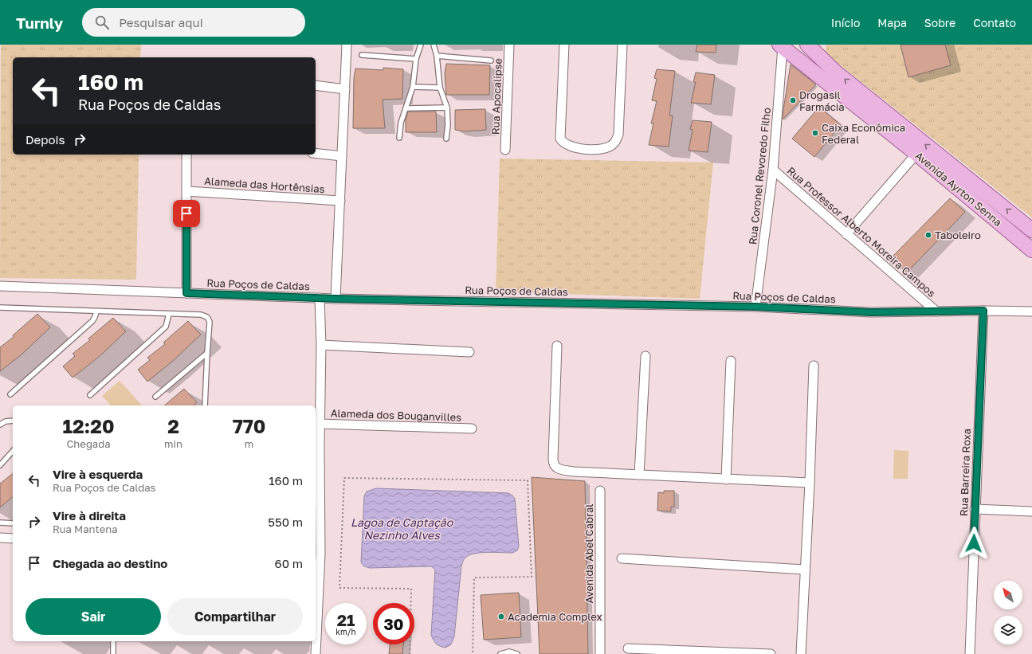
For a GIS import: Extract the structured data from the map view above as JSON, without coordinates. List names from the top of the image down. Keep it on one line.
{"streets":{"main road":["Avenida Ayrton Senna"],"street":["Rua Apocalipse","Rua Coronel Revoredo Filho","Alameda das Hortênsias","Rua Professor Alberto Moreira Campos","Rua Poços de Caldas","Alameda dos Bouganvilles","Rua Barreira Roxa","Avenida Abel Cabral"]},"crossings":[["Rua Coronel Revoredo Filho","Avenida Ayrton Senna"],["Rua Coronel Revoredo Filho","Rua Professor Alberto Moreira Campos"],["Rua Coronel Revoredo Filho","Rua Poços de Caldas"],["Rua Professor Alberto Moreira Campos","Rua Poços de Caldas"],["Rua Poços de Caldas","Rua Barreira Roxa"]],"water":["Lagoa de Captação Nezinho Alves"],"places":["Drogasil Farmácia","Caixa Econômica Federal","Taboleiro","Academia Complex"],"north":"top left","page":{"header":"Turnly","search":"Pesquisar aqui","nav":["Início","Mapa","Sobre","Contato"],"turn":["160 m","Rua Poços de Caldas"],"then":"Depois","eta":["12:20","Chegada","2","min","770","m"],"list":[{"name":"Vire à esquerda","note":"Rua Poços de Caldas","value":"160 m"},{"name":"Vire à direita","note":"Rua Mantena","value":"550 m"},{"name":"Chegada ao destino","value":"60 m"}],"buttons":["Sair","Compartilhar"],"speed":"21 km/h","limit":"30"}}
